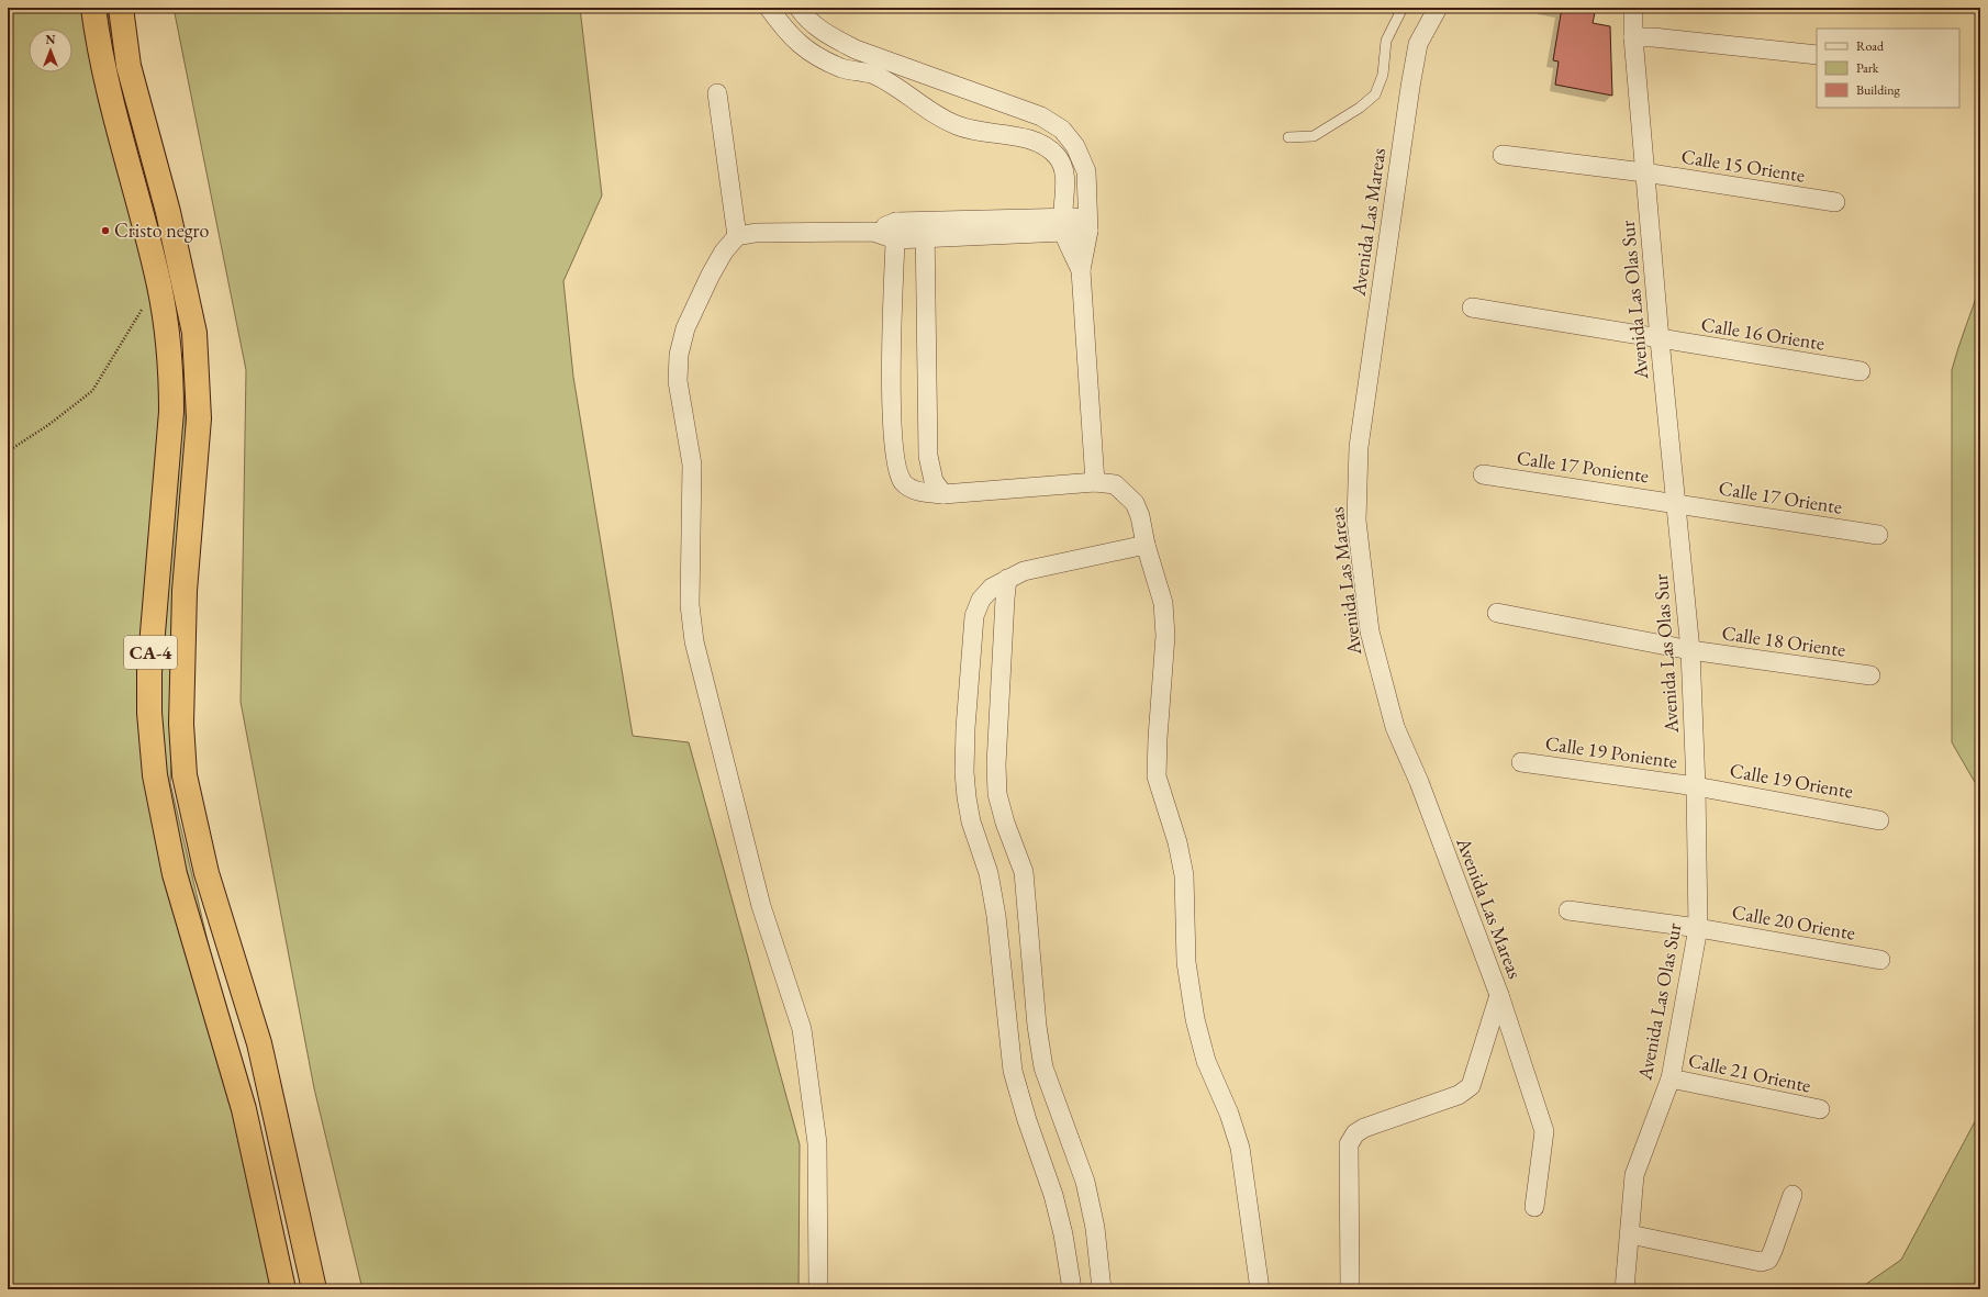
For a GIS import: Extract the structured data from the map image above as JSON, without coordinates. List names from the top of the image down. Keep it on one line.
{"streets":{"highway":["CA-4"],"street":["Calle 15 Oriente","Avenida Las Mareas","Avenida Las Olas Sur","Calle 16 Oriente","Calle 17 Poniente","Calle 17 Oriente","Calle 18 Oriente","Calle 19 Poniente","Calle 19 Oriente","Calle 20 Oriente","Calle 21 Oriente"]},"crossings":[["Calle 15 Oriente","Avenida Las Olas Sur"],["Avenida Las Olas Sur","Calle 16 Oriente"],["Avenida Las Olas Sur","Calle 17 Poniente"],["Avenida Las Olas Sur","Calle 17 Oriente"],["Avenida Las Olas Sur","Calle 18 Oriente"],["Avenida Las Olas Sur","Calle 19 Poniente"],["Avenida Las Olas Sur","Calle 19 Oriente"],["Avenida Las Olas Sur","Calle 20 Oriente"],["Avenida Las Olas Sur","Calle 21 Oriente"],["Calle 17 Poniente","Calle 17 Oriente"],["Calle 19 Poniente","Calle 19 Oriente"]],"places":["Cristo negro"],"legend":["Road","Park","Building"],"north":"top"}
